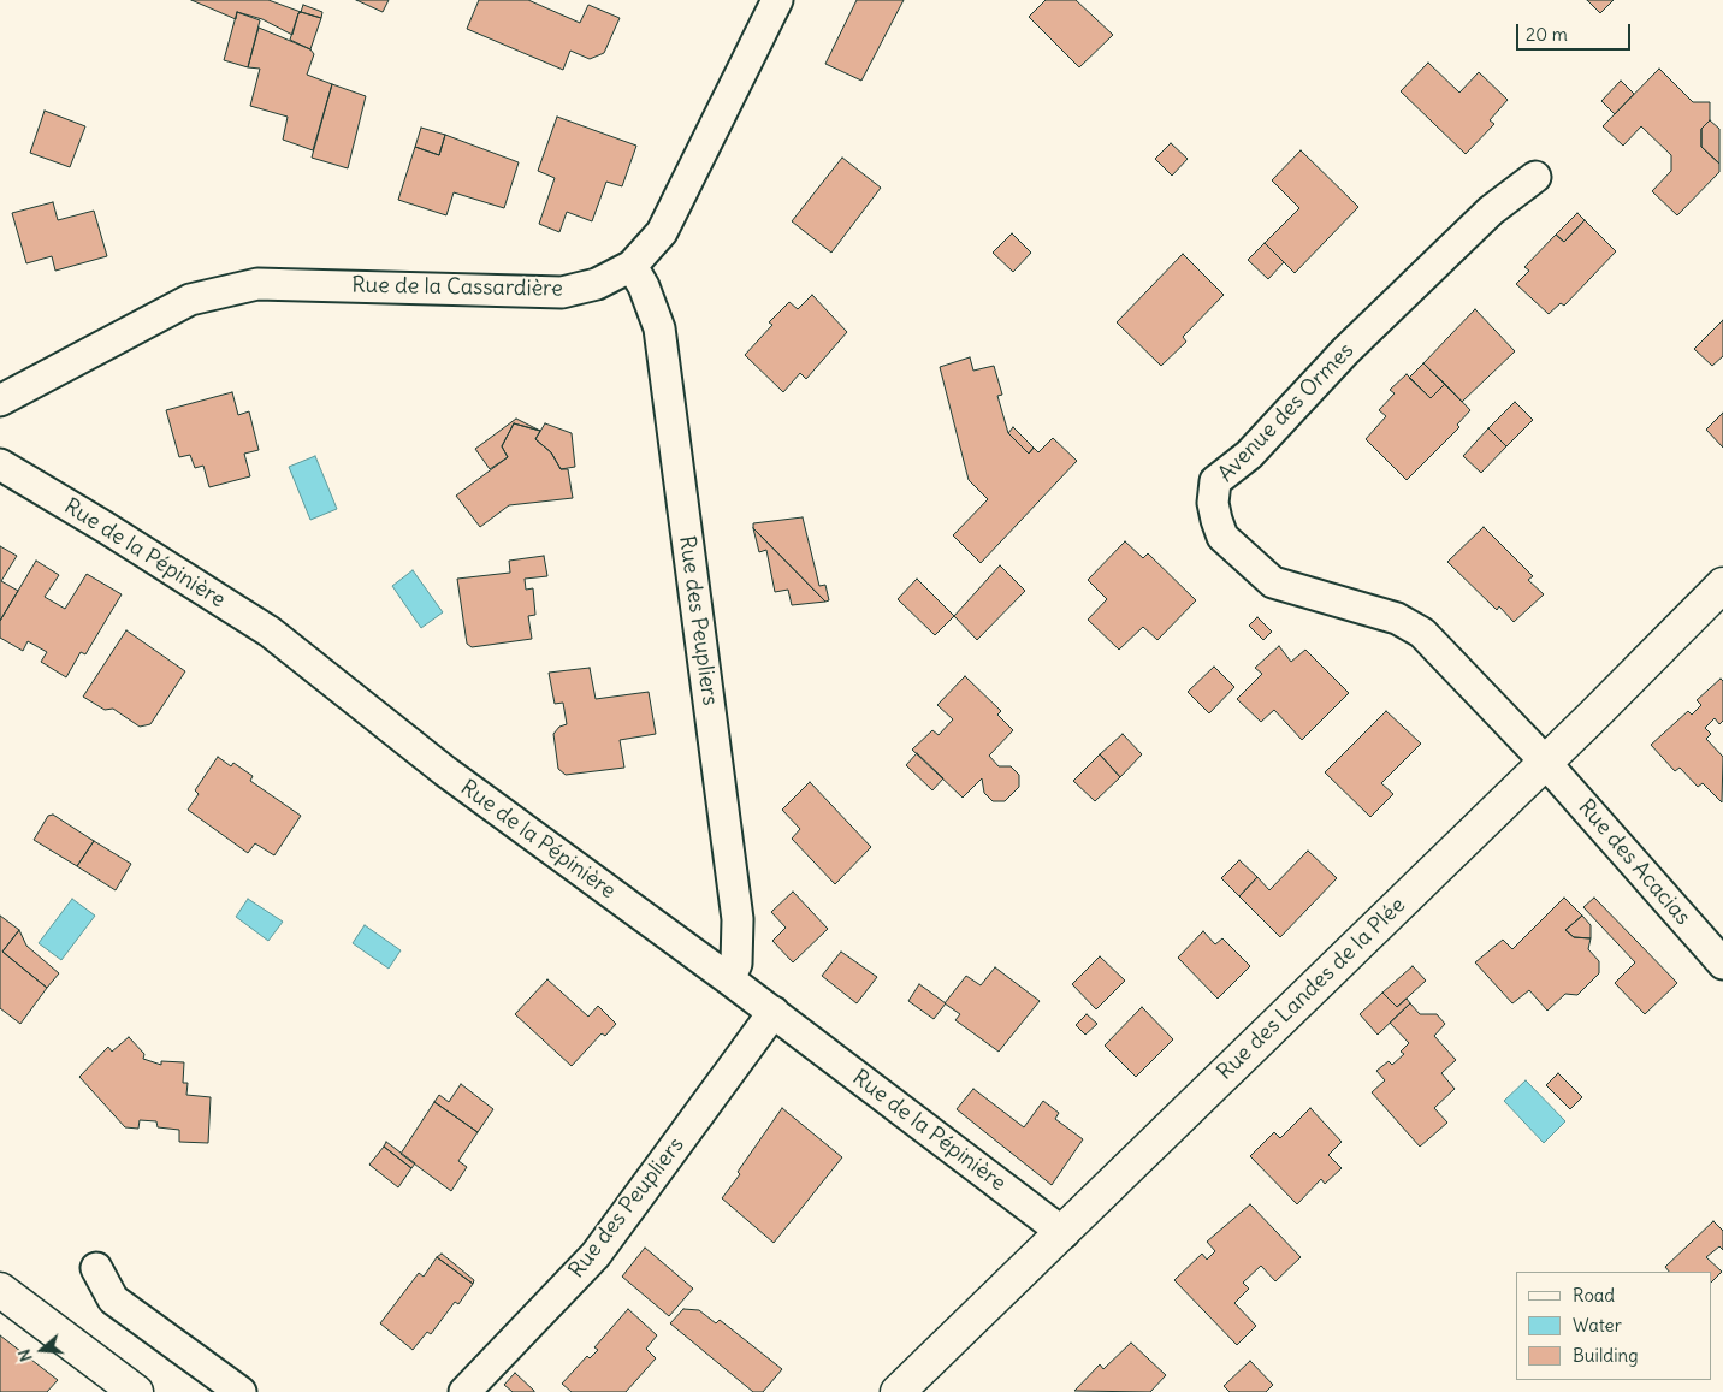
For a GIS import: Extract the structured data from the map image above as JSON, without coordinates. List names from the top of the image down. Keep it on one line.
{"streets":{"street":["Rue de la Cassardière","Avenue des Ormes","Rue de la Pépinière","Rue des Peupliers","Rue des Acacias","Rue des Landes de la Plée"]},"crossings":[["Rue de la Cassardière","Rue des Peupliers"],["Avenue des Ormes","Rue des Acacias"],["Avenue des Ormes","Rue des Landes de la Plée"],["Rue de la Pépinière","Rue des Peupliers"],["Rue de la Pépinière","Rue des Landes de la Plée"],["Rue des Acacias","Rue des Landes de la Plée"]],"legend":["Road","Water","Building"],"scale_bar":"20 m","north":"left"}
